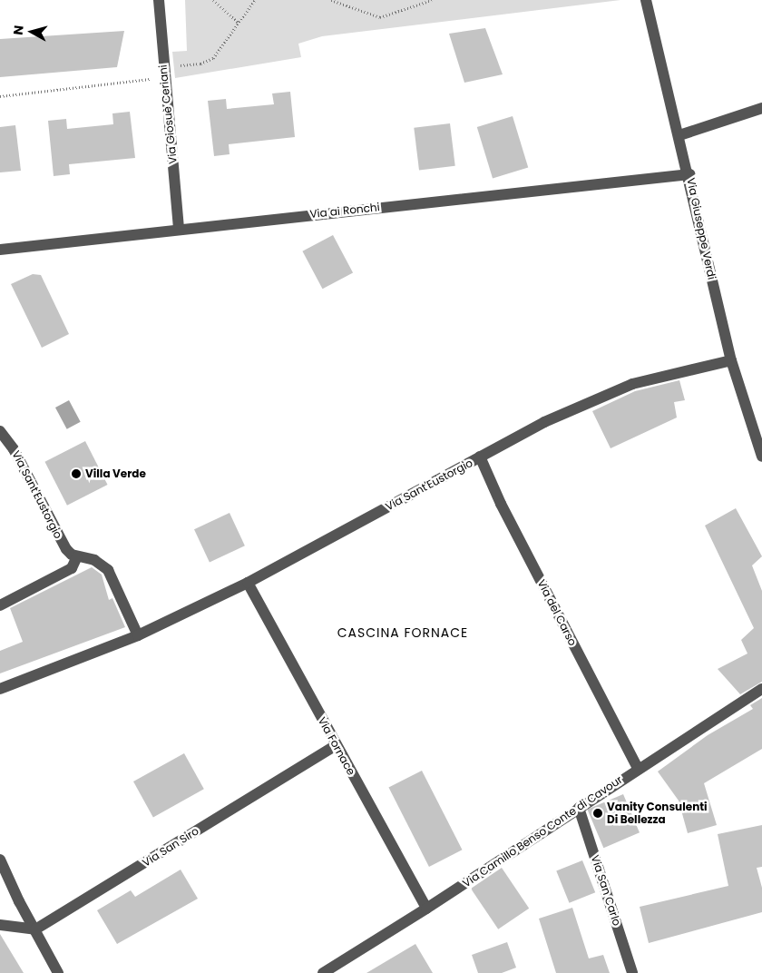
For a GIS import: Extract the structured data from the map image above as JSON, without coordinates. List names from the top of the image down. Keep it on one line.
{"streets":{"street":["Via Giosuè Ceriani","Via ai Ronchi","Via Giuseppe Verdi","Via Sant'Eustorgio","Via del Carso","Via Fornace","Via Camillo Benso Conte di Cavour","Via San Siro","Via San Carlo"]},"crossings":[["Via Giosuè Ceriani","Via ai Ronchi"],["Via ai Ronchi","Via Giuseppe Verdi"],["Via Giuseppe Verdi","Via Sant'Eustorgio"],["Via Sant'Eustorgio","Via del Carso"],["Via Sant'Eustorgio","Via Fornace"],["Via del Carso","Via Camillo Benso Conte di Cavour"],["Via Fornace","Via Camillo Benso Conte di Cavour"],["Via Fornace","Via San Siro"],["Via Camillo Benso Conte di Cavour","Via San Carlo"]],"districts":["CASCINA FORNACE"],"places":["Villa Verde","Vanity Consulenti Di Bellezza"],"north":"left"}
